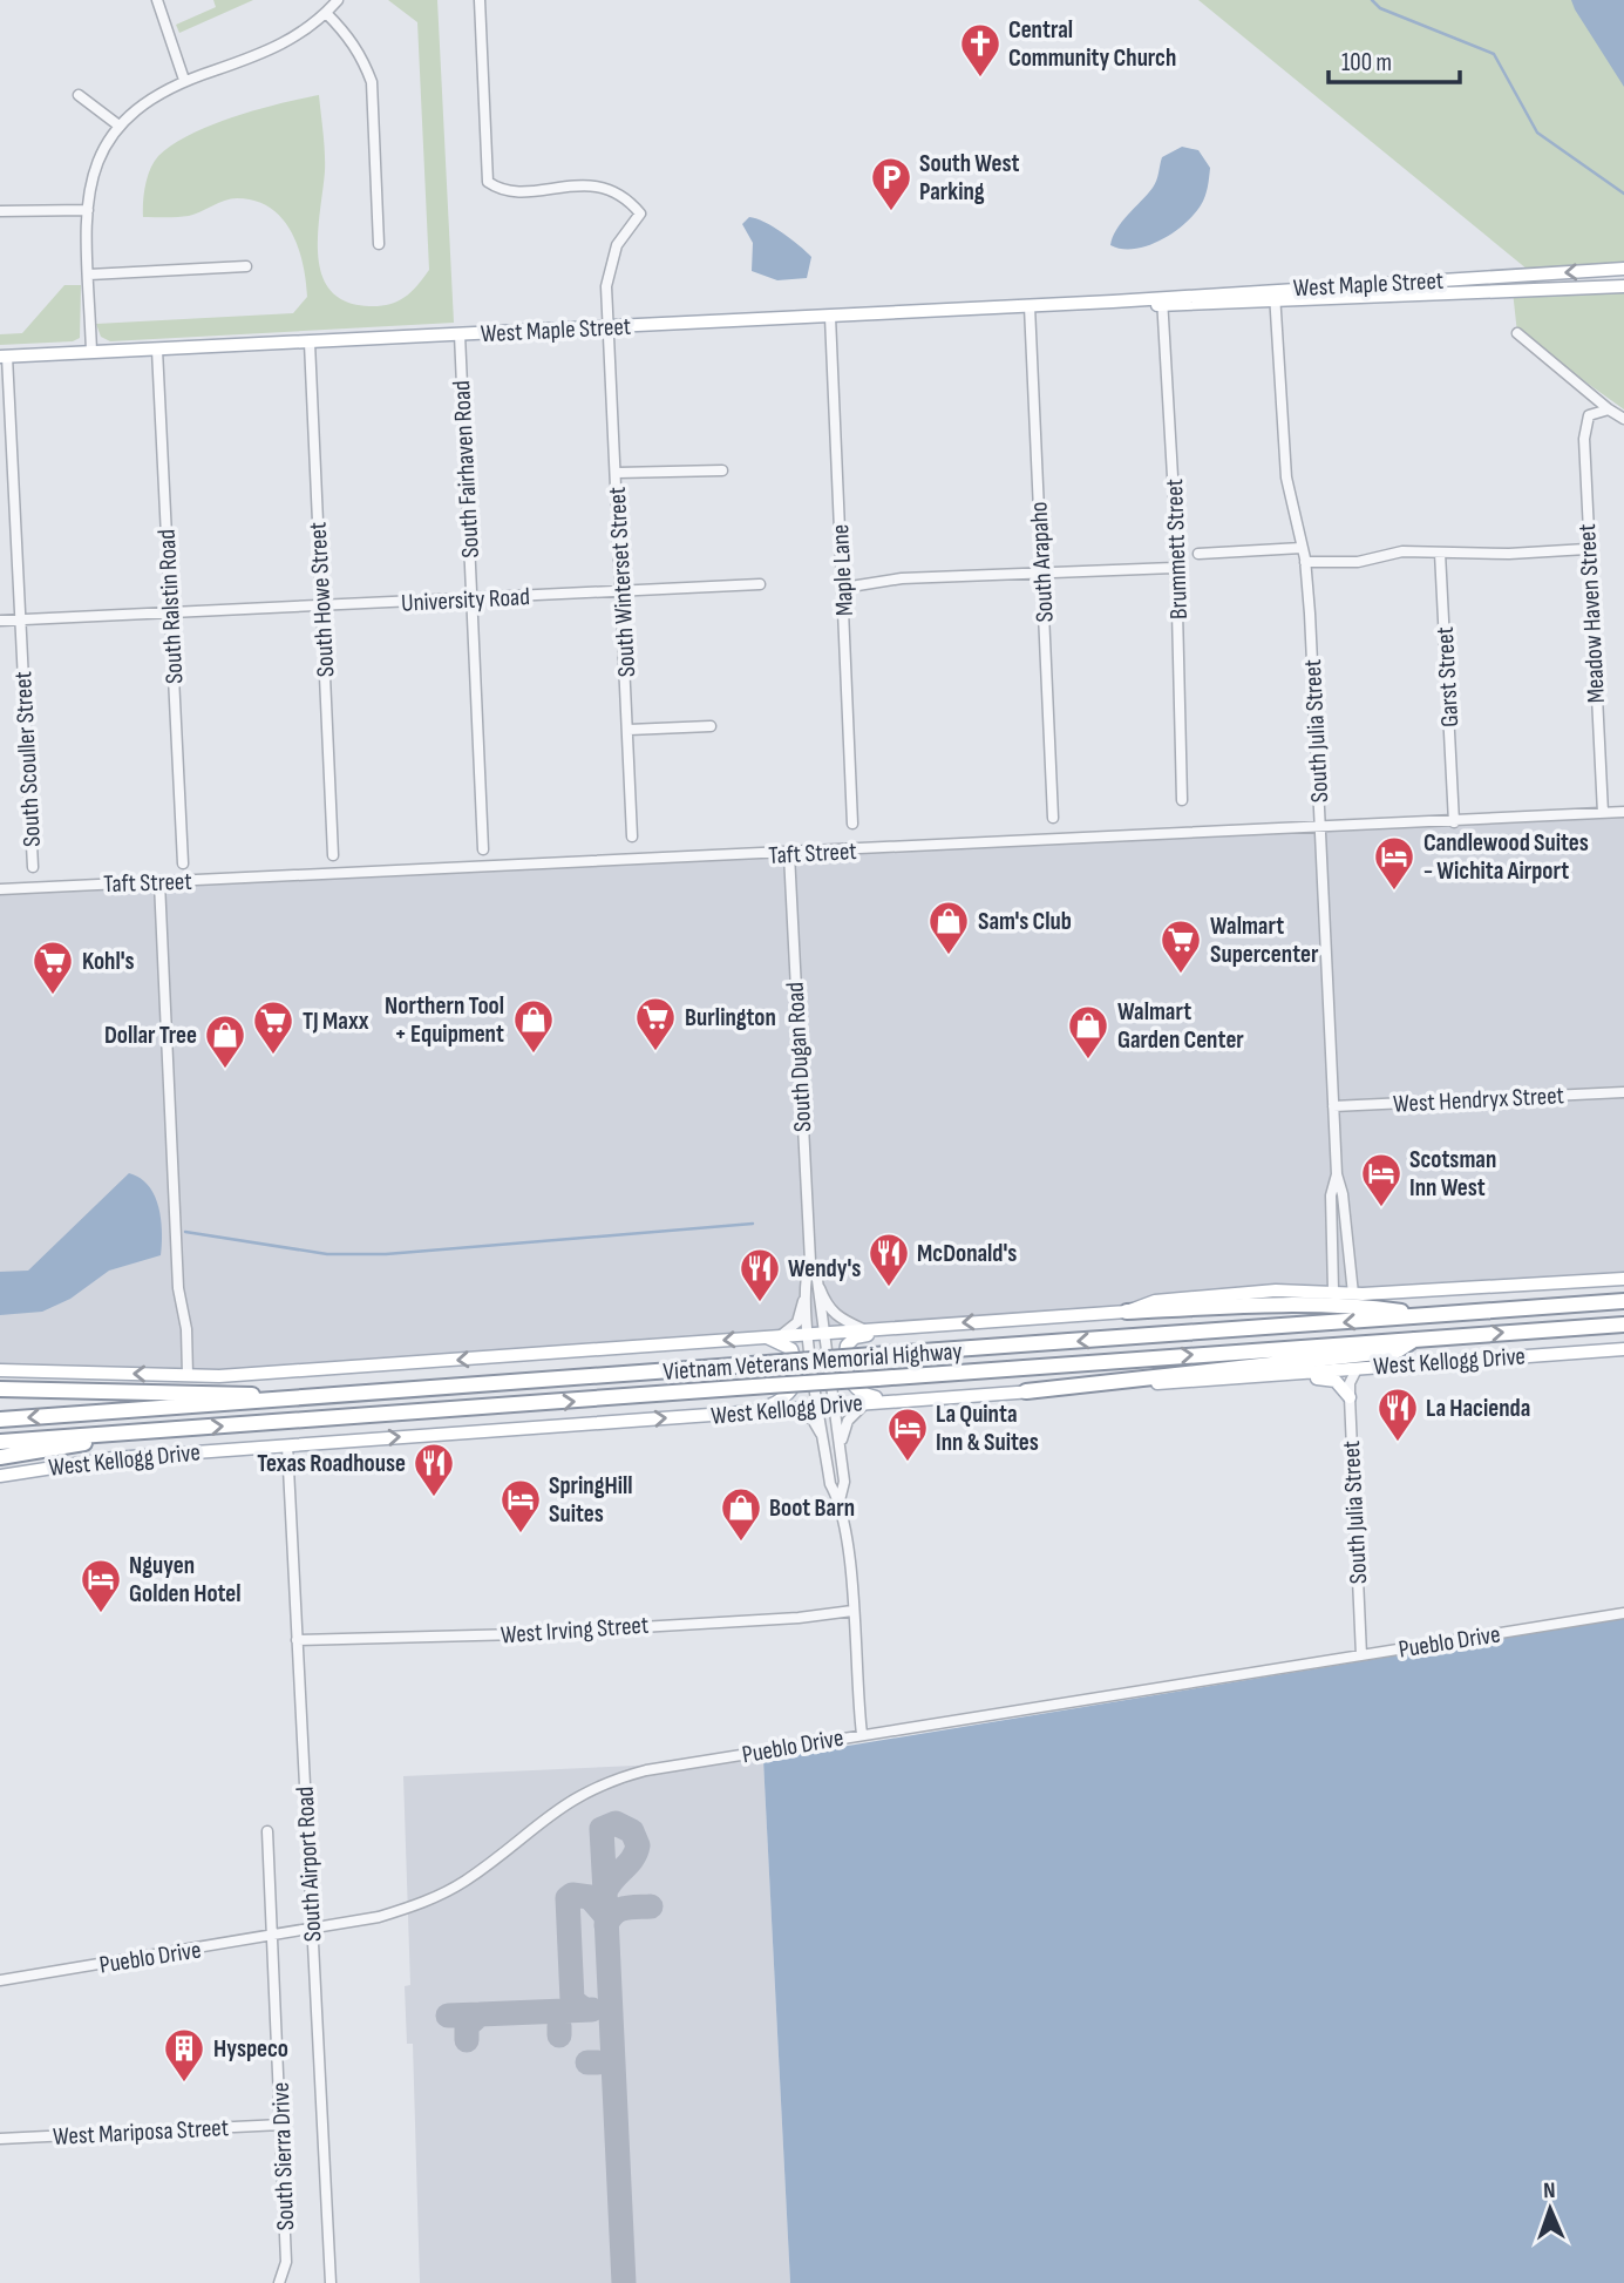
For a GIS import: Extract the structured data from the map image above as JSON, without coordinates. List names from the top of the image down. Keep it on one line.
{"streets":{"highway":["Vietnam Veterans Memorial Highway"],"main road":["West Maple Street","West Kellogg Drive"],"street":["South Fairhaven Road","Brummett Street","South Arapaho","Maple Lane","South Winterset Street","South Howe Street","University Road","South Ralstin Road","Meadow Haven Street","Garst Street","South Julia Street","South Scouller Street","Taft Street","South Dugan Road","West Hendryx Street","West Irving Street","Pueblo Drive","South Airport Road","West Mariposa Street","South Sierra Drive"]},"crossings":[["West Maple Street","South Fairhaven Road"],["West Maple Street","Brummett Street"],["West Maple Street","South Arapaho"],["West Maple Street","Maple Lane"],["West Maple Street","South Winterset Street"],["West Maple Street","South Howe Street"],["West Maple Street","South Ralstin Road"],["West Maple Street","South Julia Street"],["West Maple Street","South Scouller Street"],["South Fairhaven Road","University Road"],["South Winterset Street","University Road"],["South Howe Street","University Road"],["University Road","South Ralstin Road"],["University Road","South Scouller Street"],["Meadow Haven Street","Taft Street"],["Garst Street","Taft Street"],["South Julia Street","Taft Street"],["South Julia Street","West Hendryx Street"],["South Julia Street","West Kellogg Drive"],["South Julia Street","Pueblo Drive"],["Taft Street","South Dugan Road"],["South Dugan Road","West Kellogg Drive"],["South Dugan Road","West Irving Street"],["South Dugan Road","Pueblo Drive"],["West Kellogg Drive","South Airport Road"],["West Irving Street","South Airport Road"],["Pueblo Drive","South Airport Road"],["Pueblo Drive","South Sierra Drive"],["West Mariposa Street","South Sierra Drive"]],"places":{"church":["Central Community Church"],"parking":["South West Parking"],"hotel":["Candlewood Suites - Wichita Airport","Scotsman Inn West","La Quinta Inn & Suites","SpringHill Suites","Nguyen Golden Hotel"],"shop":["Sam's Club","Northern Tool + Equipment","Walmart Garden Center","Dollar Tree","Boot Barn"],"supermarket":["Walmart Supercenter","Kohl's","Burlington","TJ Maxx"],"restaurant":["McDonald's","Wendy's","La Hacienda","Texas Roadhouse"],"building":["Hyspeco"]},"scale_bar":"100 m","north":"top"}
